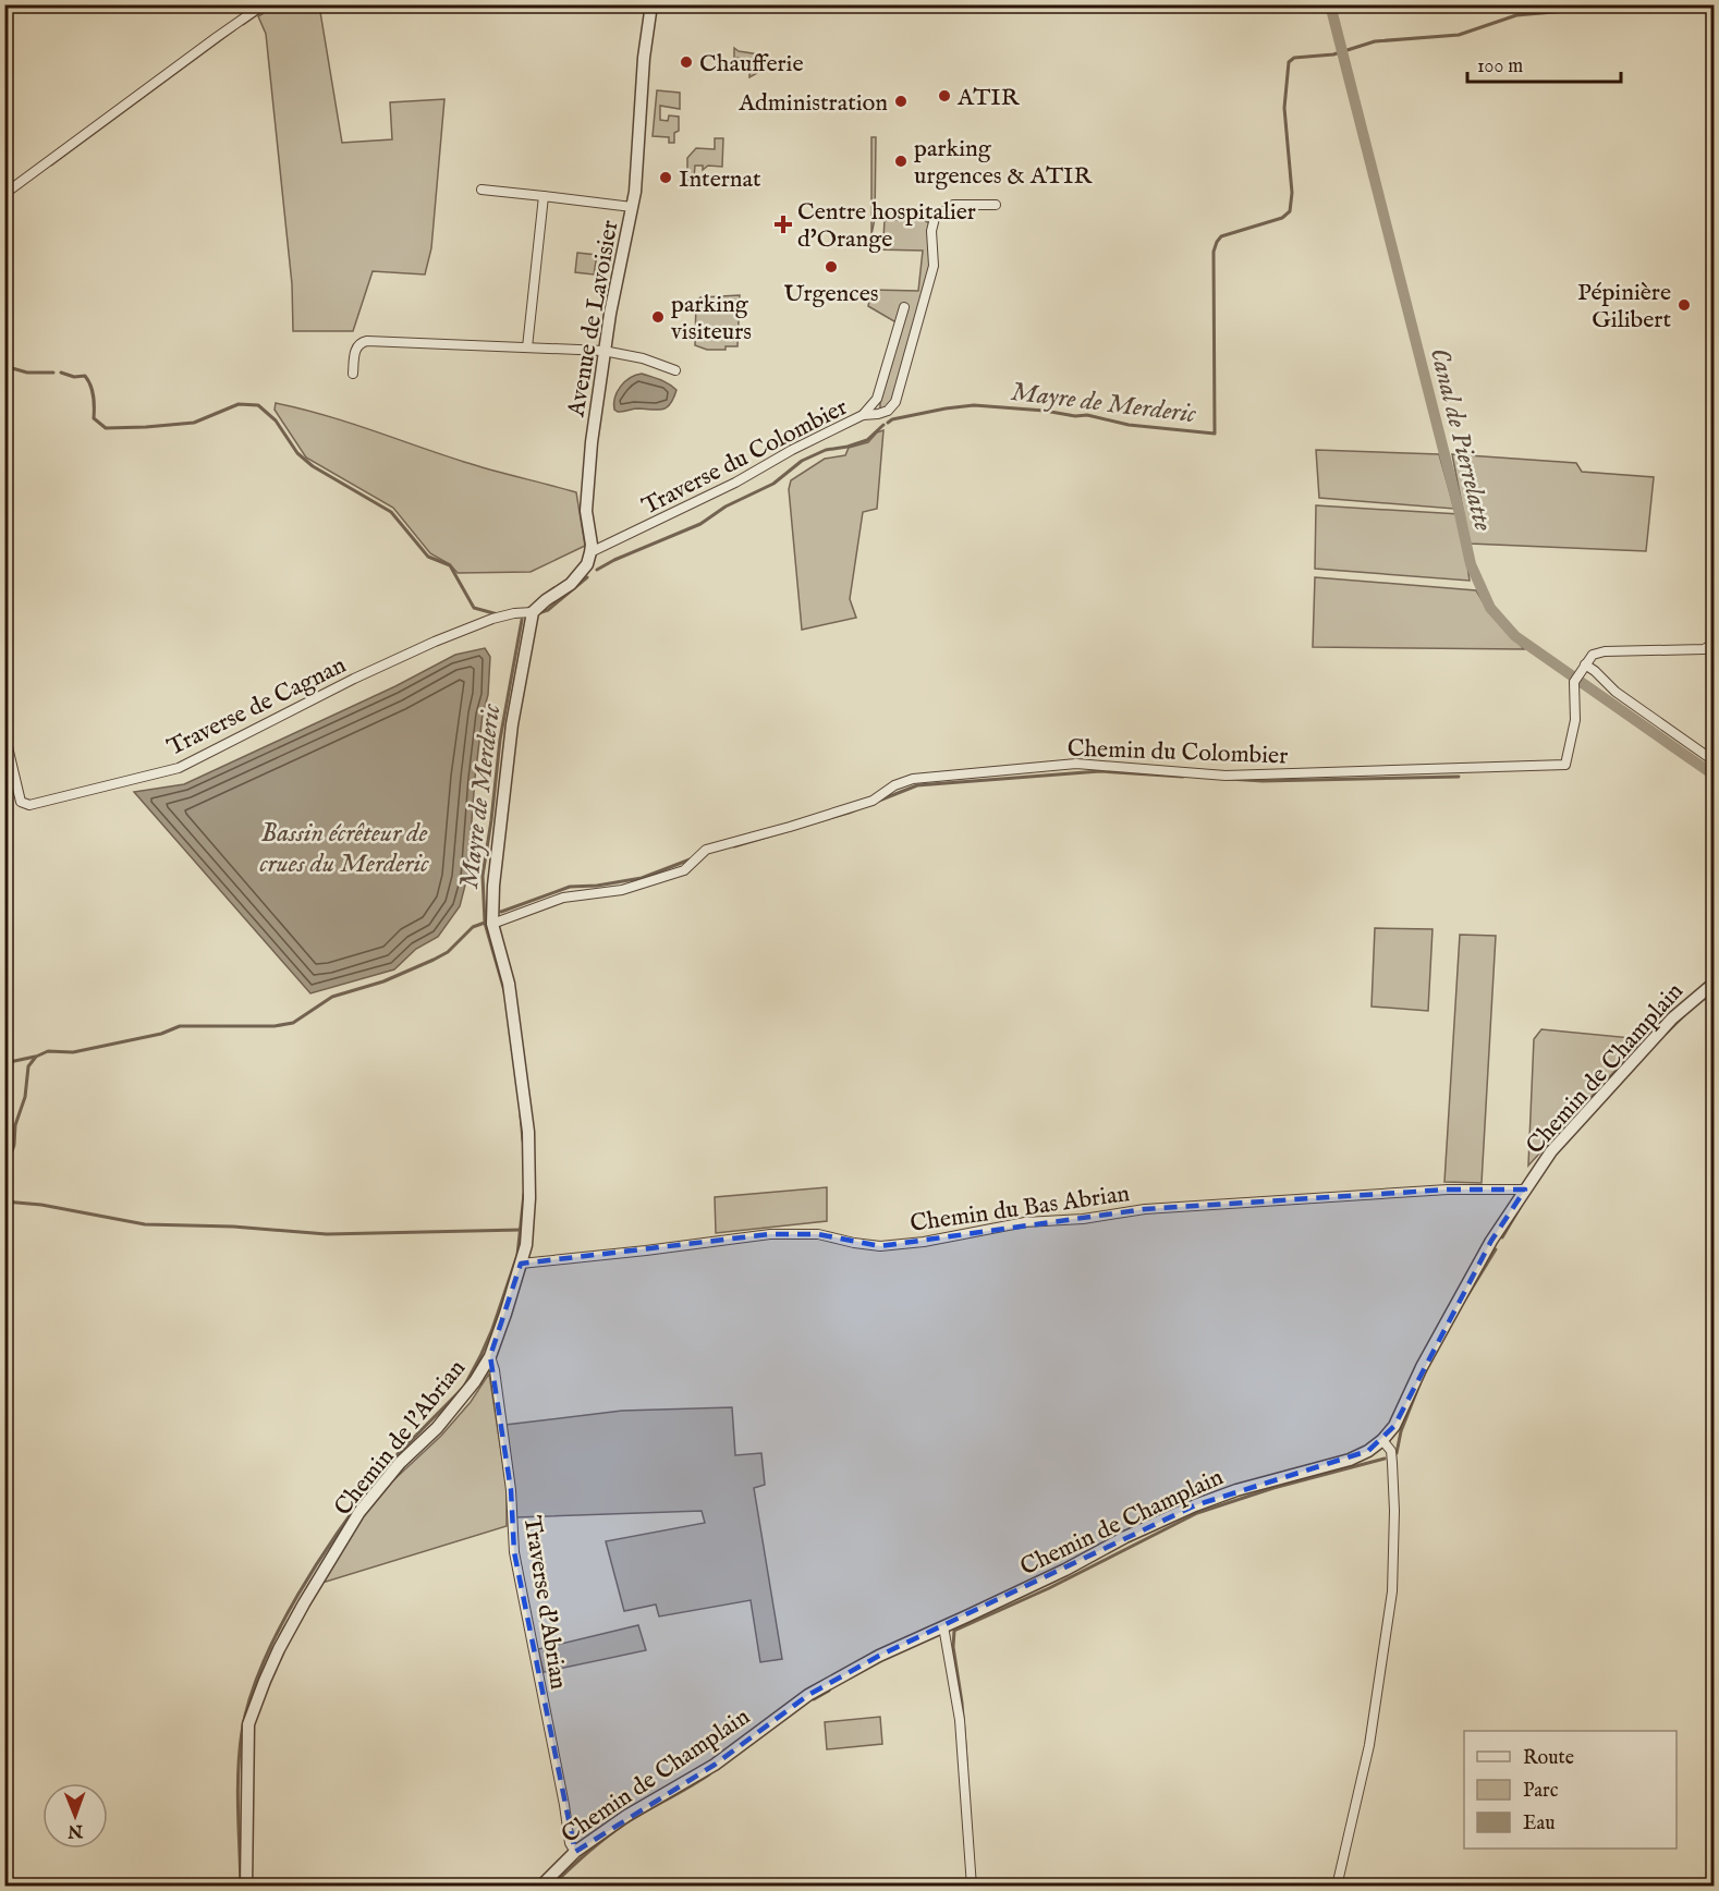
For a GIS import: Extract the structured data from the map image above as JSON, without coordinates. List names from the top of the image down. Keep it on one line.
{"streets":{"street":["Avenue de Lavoisier","Traverse du Colombier","Traverse de Cagnan","Chemin du Colombier","Chemin de Champlain","Chemin du Bas Abrian","Chemin de l'Abrian","Traverse d'Abrian"]},"crossings":[["Avenue de Lavoisier","Traverse du Colombier"],["Traverse de Cagnan","Chemin de l'Abrian"],["Chemin du Colombier","Chemin de l'Abrian"],["Chemin de Champlain","Chemin du Bas Abrian"],["Chemin de Champlain","Traverse d'Abrian"],["Chemin du Bas Abrian","Chemin de l'Abrian"],["Chemin de l'Abrian","Traverse d'Abrian"]],"water":["Mayre de Merderic","Canal de Pierrelatte","Bassin écrêteur de crues du Merderic"],"places":{"other":["Chaufferie","ATIR","Administration","parking urgences & ATIR","Internat","Urgences","Pépinière Gilibert","parking visiteurs"],"health":["Centre hospitalier d'Orange"]},"legend":["Route","Parc","Eau"],"scale_bar":"100 m","north":"bottom"}
